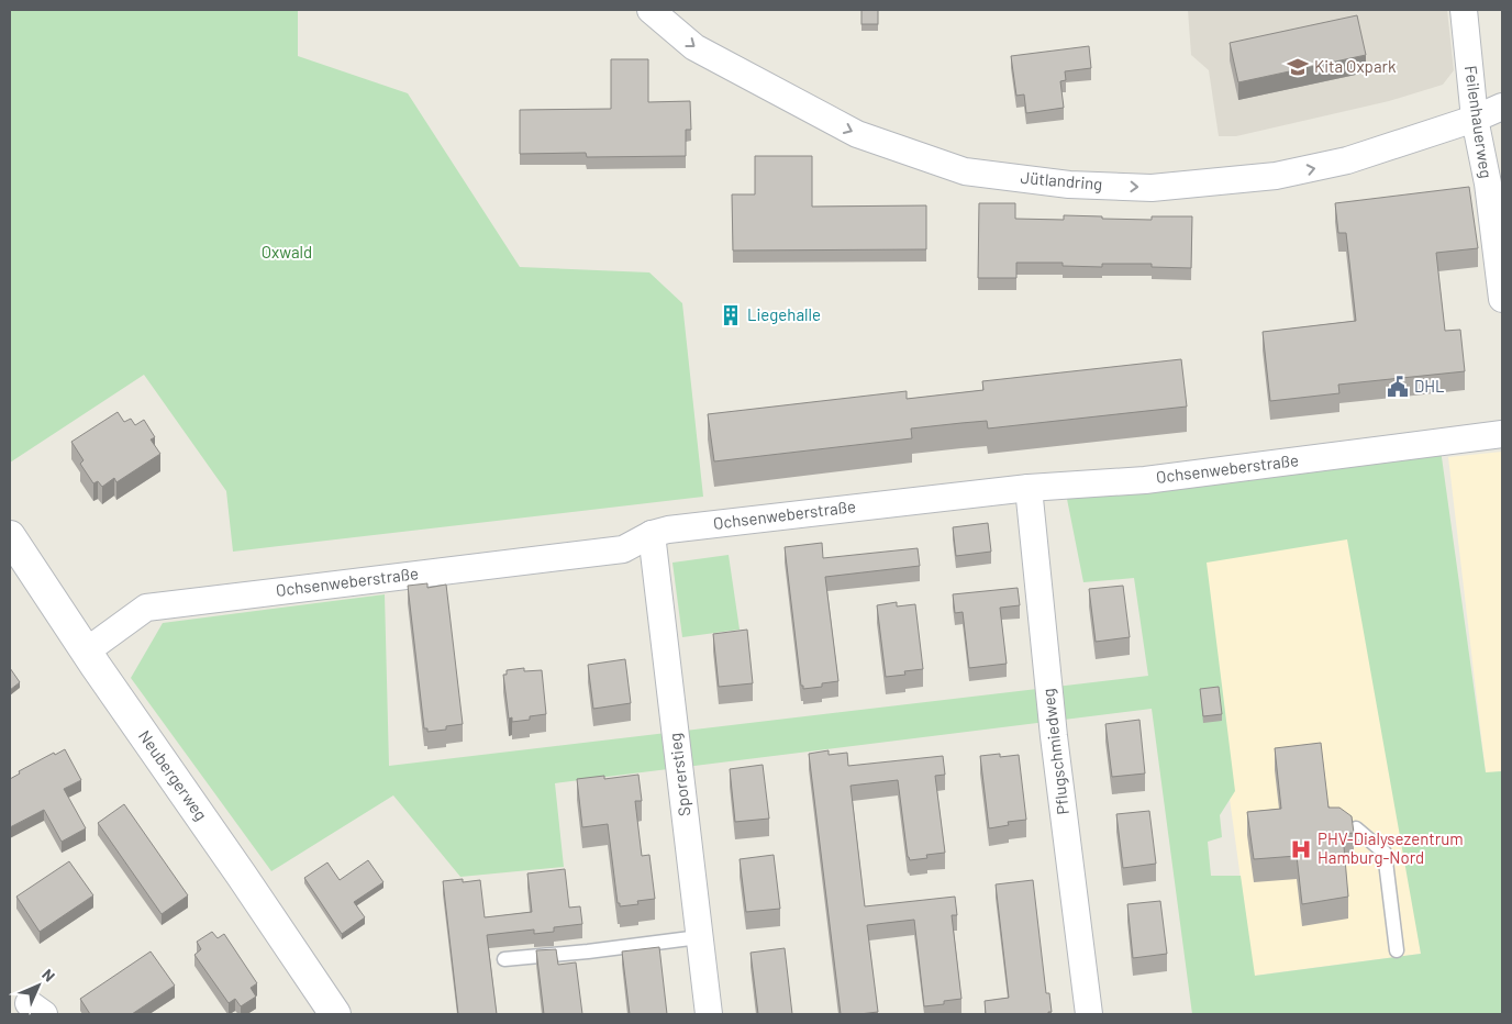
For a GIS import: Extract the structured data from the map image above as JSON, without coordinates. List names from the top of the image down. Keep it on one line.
{"streets":{"street":["Feilenhauerweg","Jütlandring","Ochsenweberstraße","Pflugschmiedweg","Sporerstieg","Neubergerweg"]},"crossings":[["Feilenhauerweg","Jütlandring"],["Ochsenweberstraße","Pflugschmiedweg"],["Ochsenweberstraße","Sporerstieg"],["Ochsenweberstraße","Neubergerweg"]],"one_way":["Jütlandring"],"parks":["Oxwald"],"places":{"school or university":["Kita Oxpark"],"building":["Liegehalle"],"public building":["DHL"],"hospital":["PHV-Dialysezentrum Hamburg-Nord"]},"north":"top right"}
